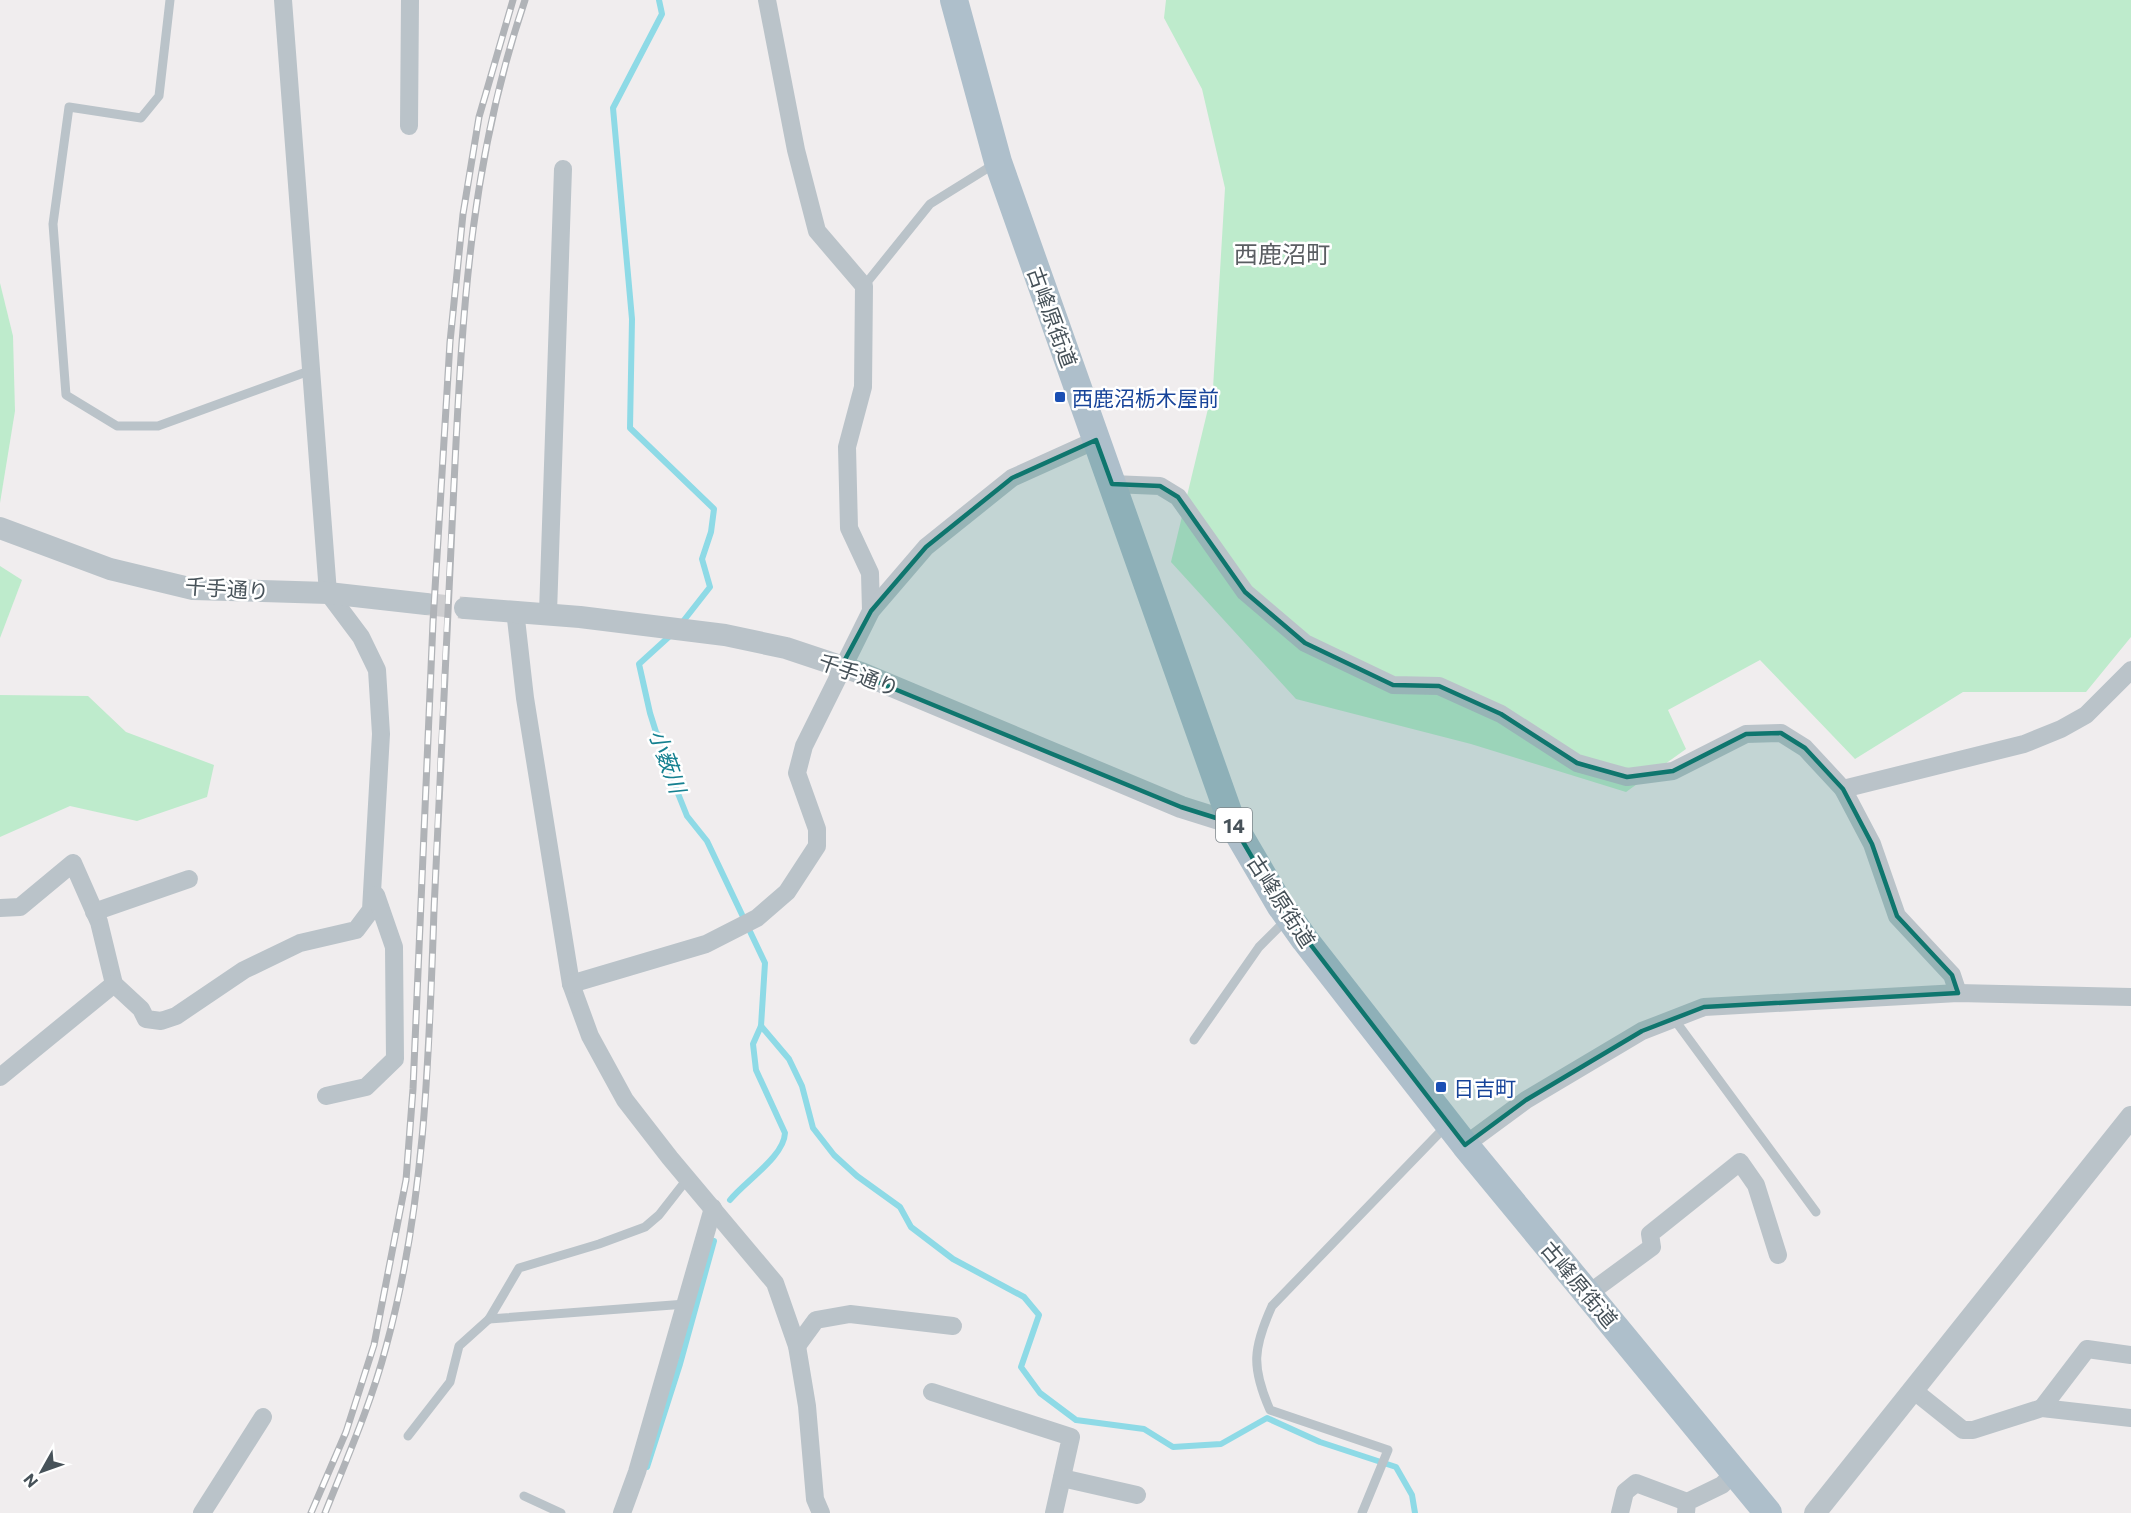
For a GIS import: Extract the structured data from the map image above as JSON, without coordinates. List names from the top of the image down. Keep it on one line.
{"streets":{"main road":["古峰原街道","14"],"street":["千手通り"]},"crossings":[["古峰原街道","千手通り"]],"districts":["西鹿沼町"],"water":["小薮川"],"places":{"transit":["西鹿沼栃木屋前","日吉町"]},"north":"bottom left"}
